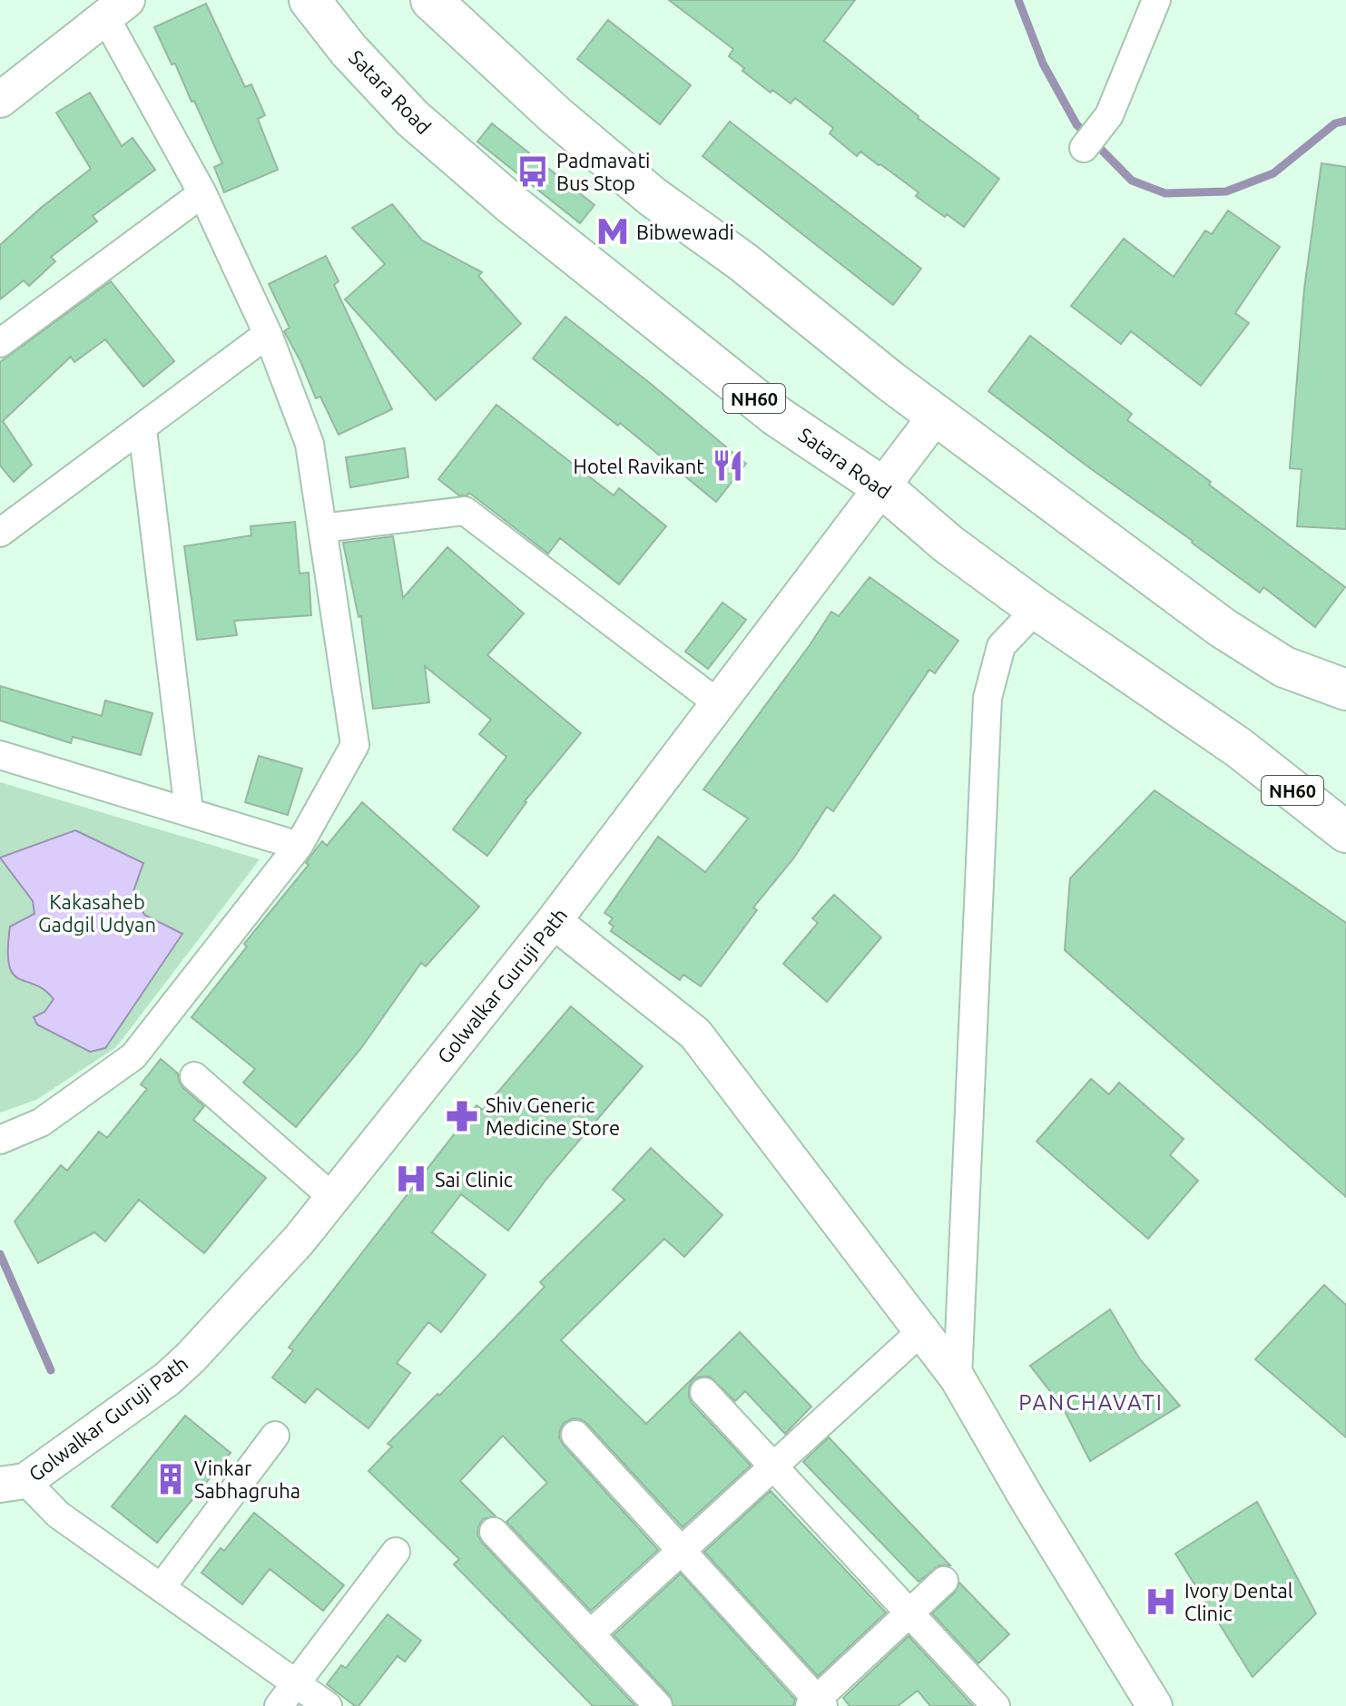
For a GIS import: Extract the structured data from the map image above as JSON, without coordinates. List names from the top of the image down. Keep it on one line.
{"streets":{"highway":["Satara Road","NH60"],"street":["Golwalkar Guruji Path"]},"crossings":[["Satara Road","Golwalkar Guruji Path"]],"districts":["PANCHAVATI"],"parks":["Kakasaheb Gadgil Udyan"],"places":{"bus stop":["Padmavati Bus Stop"],"metro station":["Bibwewadi"],"restaurant":["Hotel Ravikant"],"pharmacy":["Shiv Generic Medicine Store"],"hospital":["Sai Clinic","Ivory Dental Clinic"],"building":["Vinkar Sabhagruha"]}}
